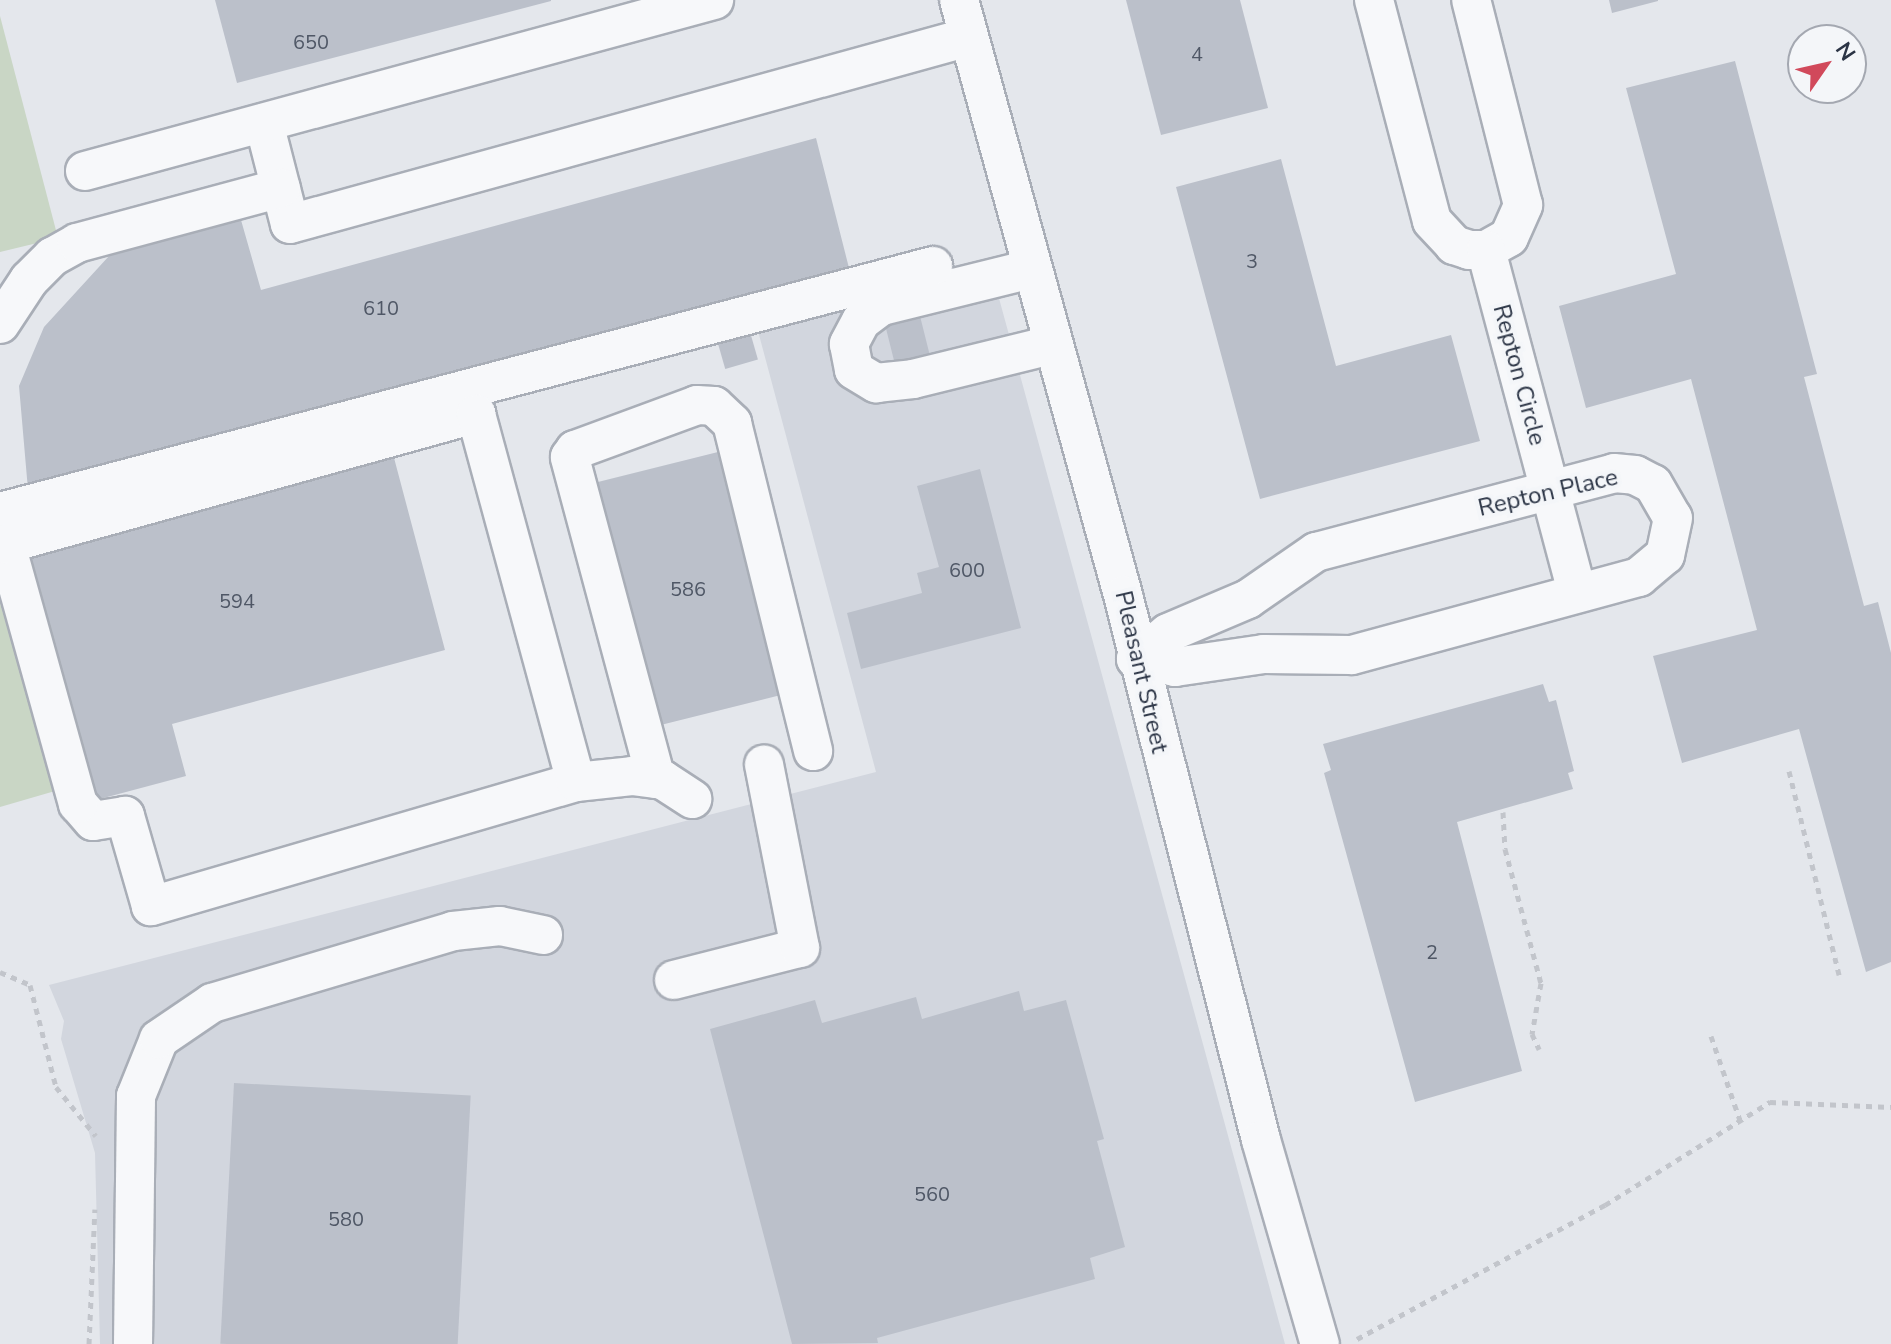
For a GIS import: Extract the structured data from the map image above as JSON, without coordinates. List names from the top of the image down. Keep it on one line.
{"streets":{"street":["Repton Circle","Repton Place","Pleasant Street"]},"crossings":[["Repton Circle","Repton Place"],["Repton Place","Pleasant Street"]],"house_numbers":["650","4","3","610","600","586","594","2","560","580"],"north":"top right"}
